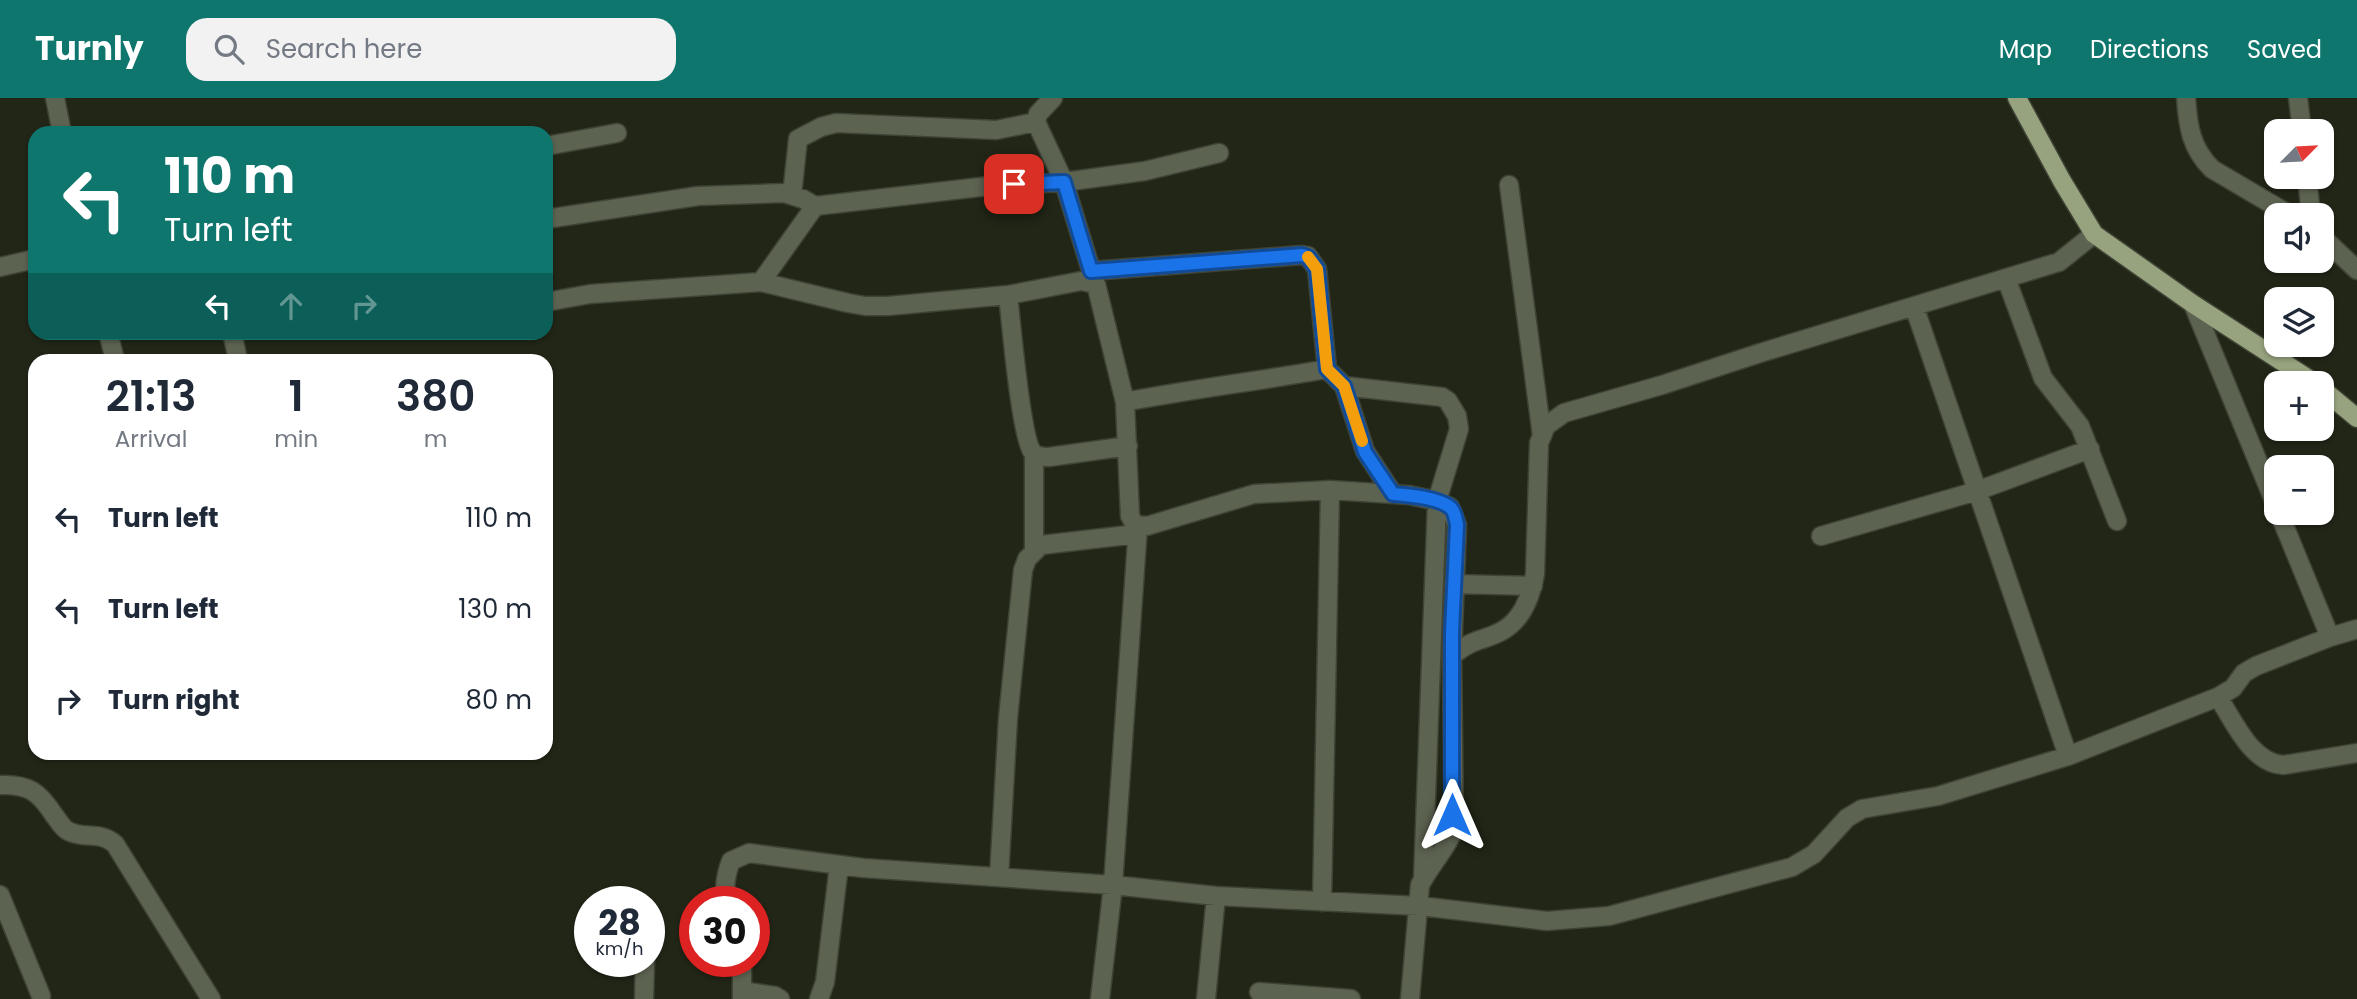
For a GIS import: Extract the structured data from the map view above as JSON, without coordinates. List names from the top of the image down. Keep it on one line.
{"north":"top right","page":{"header":"Turnly","search":"Search here","nav":["Map","Directions","Saved"],"map_buttons":["+","−"],"turn":["110 m","Turn left"],"eta":["21:13","Arrival","1","min","380","m"],"list":[{"name":"Turn left","value":"110 m"},{"name":"Turn left","value":"130 m"},{"name":"Turn right","value":"80 m"}],"speed":"28 km/h","limit":"30"}}
